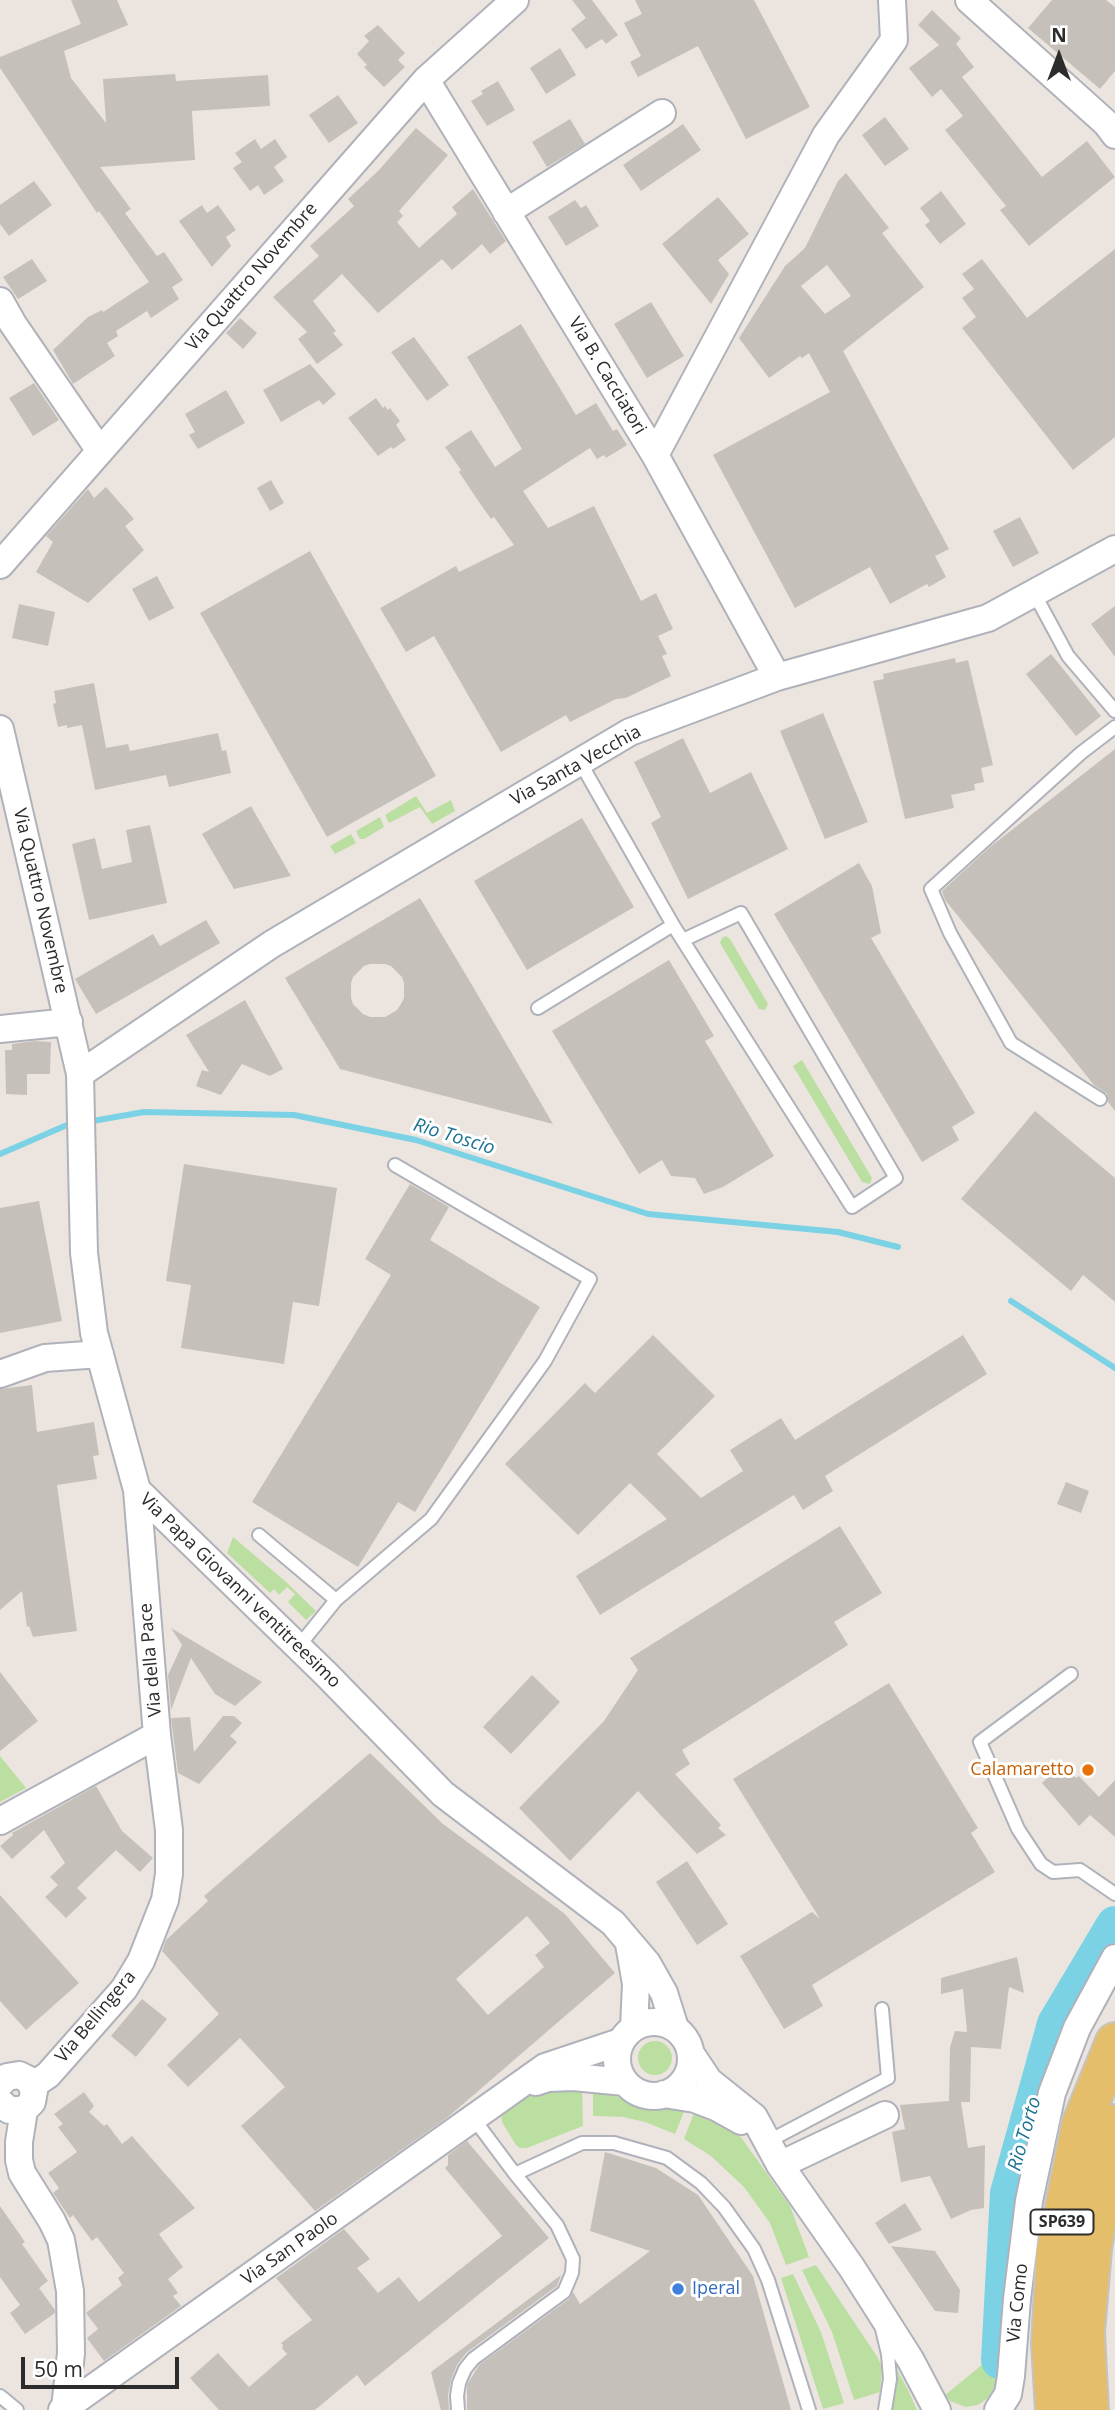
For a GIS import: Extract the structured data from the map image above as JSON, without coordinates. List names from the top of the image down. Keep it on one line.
{"streets":{"main road":["SP639"],"street":["Via Quattro Novembre","Via B. Cacciatori","Via Santa Vecchia","Via Papa Giovanni ventitreesimo","Via della Pace","Via Bellingera","Via San Paolo","Via Como"]},"crossings":[["Via Quattro Novembre","Via B. Cacciatori"],["Via Quattro Novembre","Via Santa Vecchia"],["Via Quattro Novembre","Via Papa Giovanni ventitreesimo"],["Via B. Cacciatori","Via Santa Vecchia"],["Via Santa Vecchia","Via Papa Giovanni ventitreesimo"],["Via Papa Giovanni ventitreesimo","Via della Pace"],["Via Papa Giovanni ventitreesimo","Via San Paolo"],["Via della Pace","Via Bellingera"]],"water":["Rio Toscio","Rio Torto"],"places":["Calamaretto","Iperal"],"scale_bar":"50 m","north":"top"}
